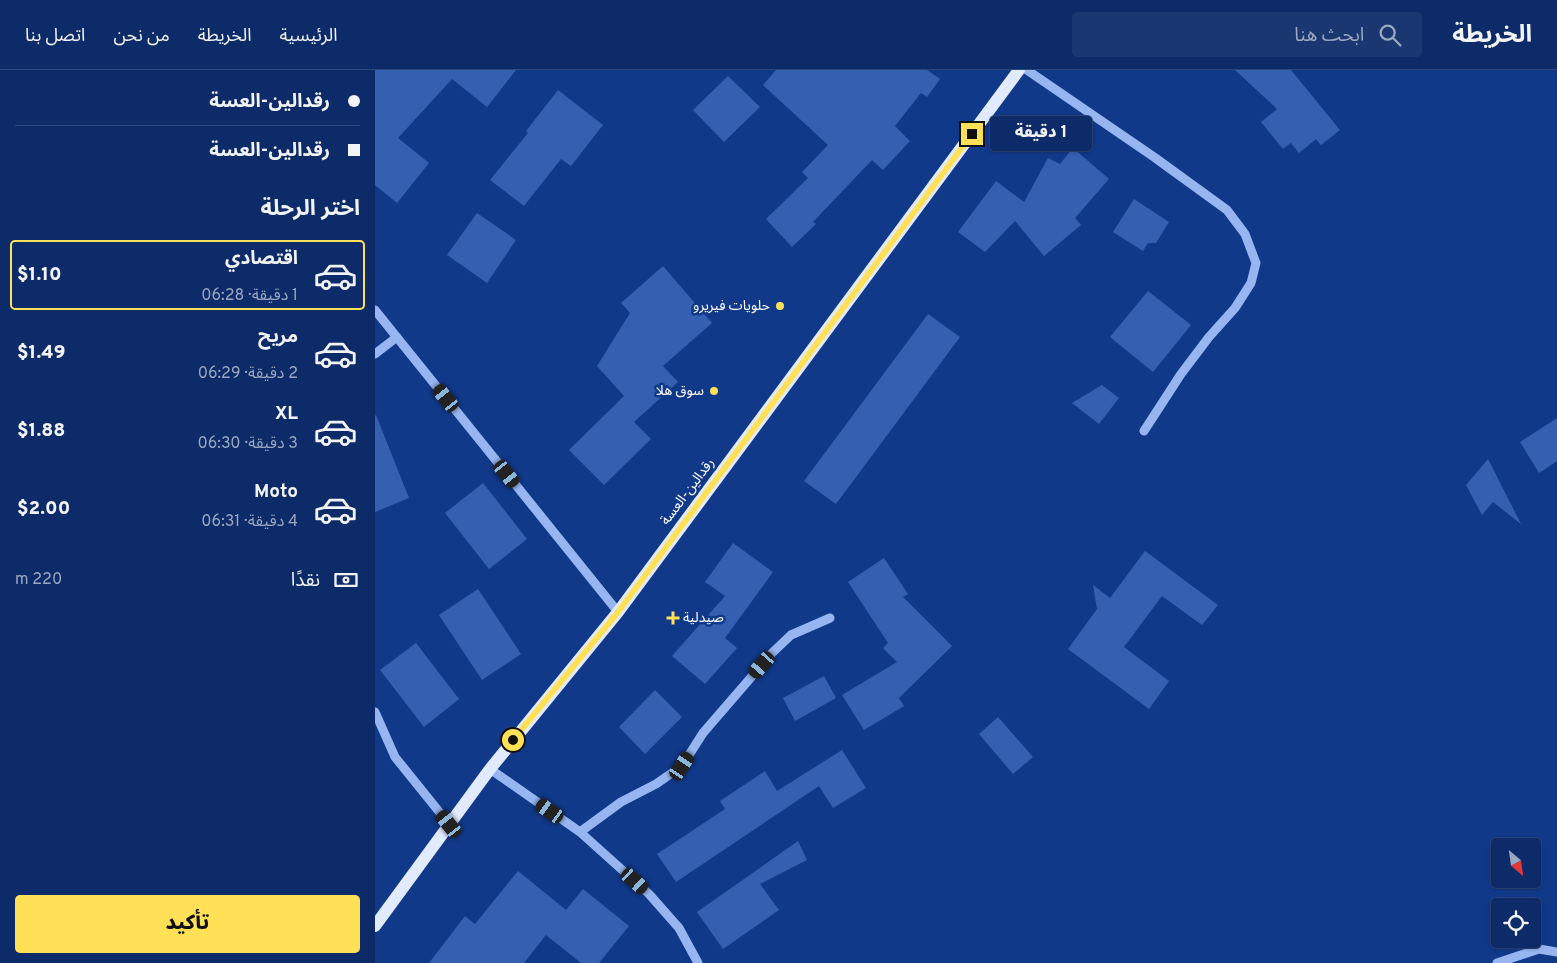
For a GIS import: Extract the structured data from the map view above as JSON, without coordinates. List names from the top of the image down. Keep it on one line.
{"streets":{"main road":["رقدالين-العسة"]},"places":{"other":["حلويات فيريرو","سوق هلا"],"health":["صيدلية"]},"north":"bottom right","page":{"header":"الخريطة","search":"ابحث هنا","nav":["الرئيسية","الخريطة","من نحن","اتصل بنا"],"banner":["رقدالين-العسة","رقدالين-العسة"],"bubble":"1 دقيقة","heading":"اختر الرحلة","list":[{"name":"اقتصادي","note":"1 دقيقة · 06:28","value":"$1.10"},{"name":"مريح","note":"2 دقيقة · 06:29","value":"$1.49"},{"name":"XL","note":"3 دقيقة · 06:30","value":"$1.88"},{"name":"Moto","note":"4 دقيقة · 06:31","value":"$2.00"}],"pay":["نقدًا","220 m"],"buttons":"تأكيد"}}
